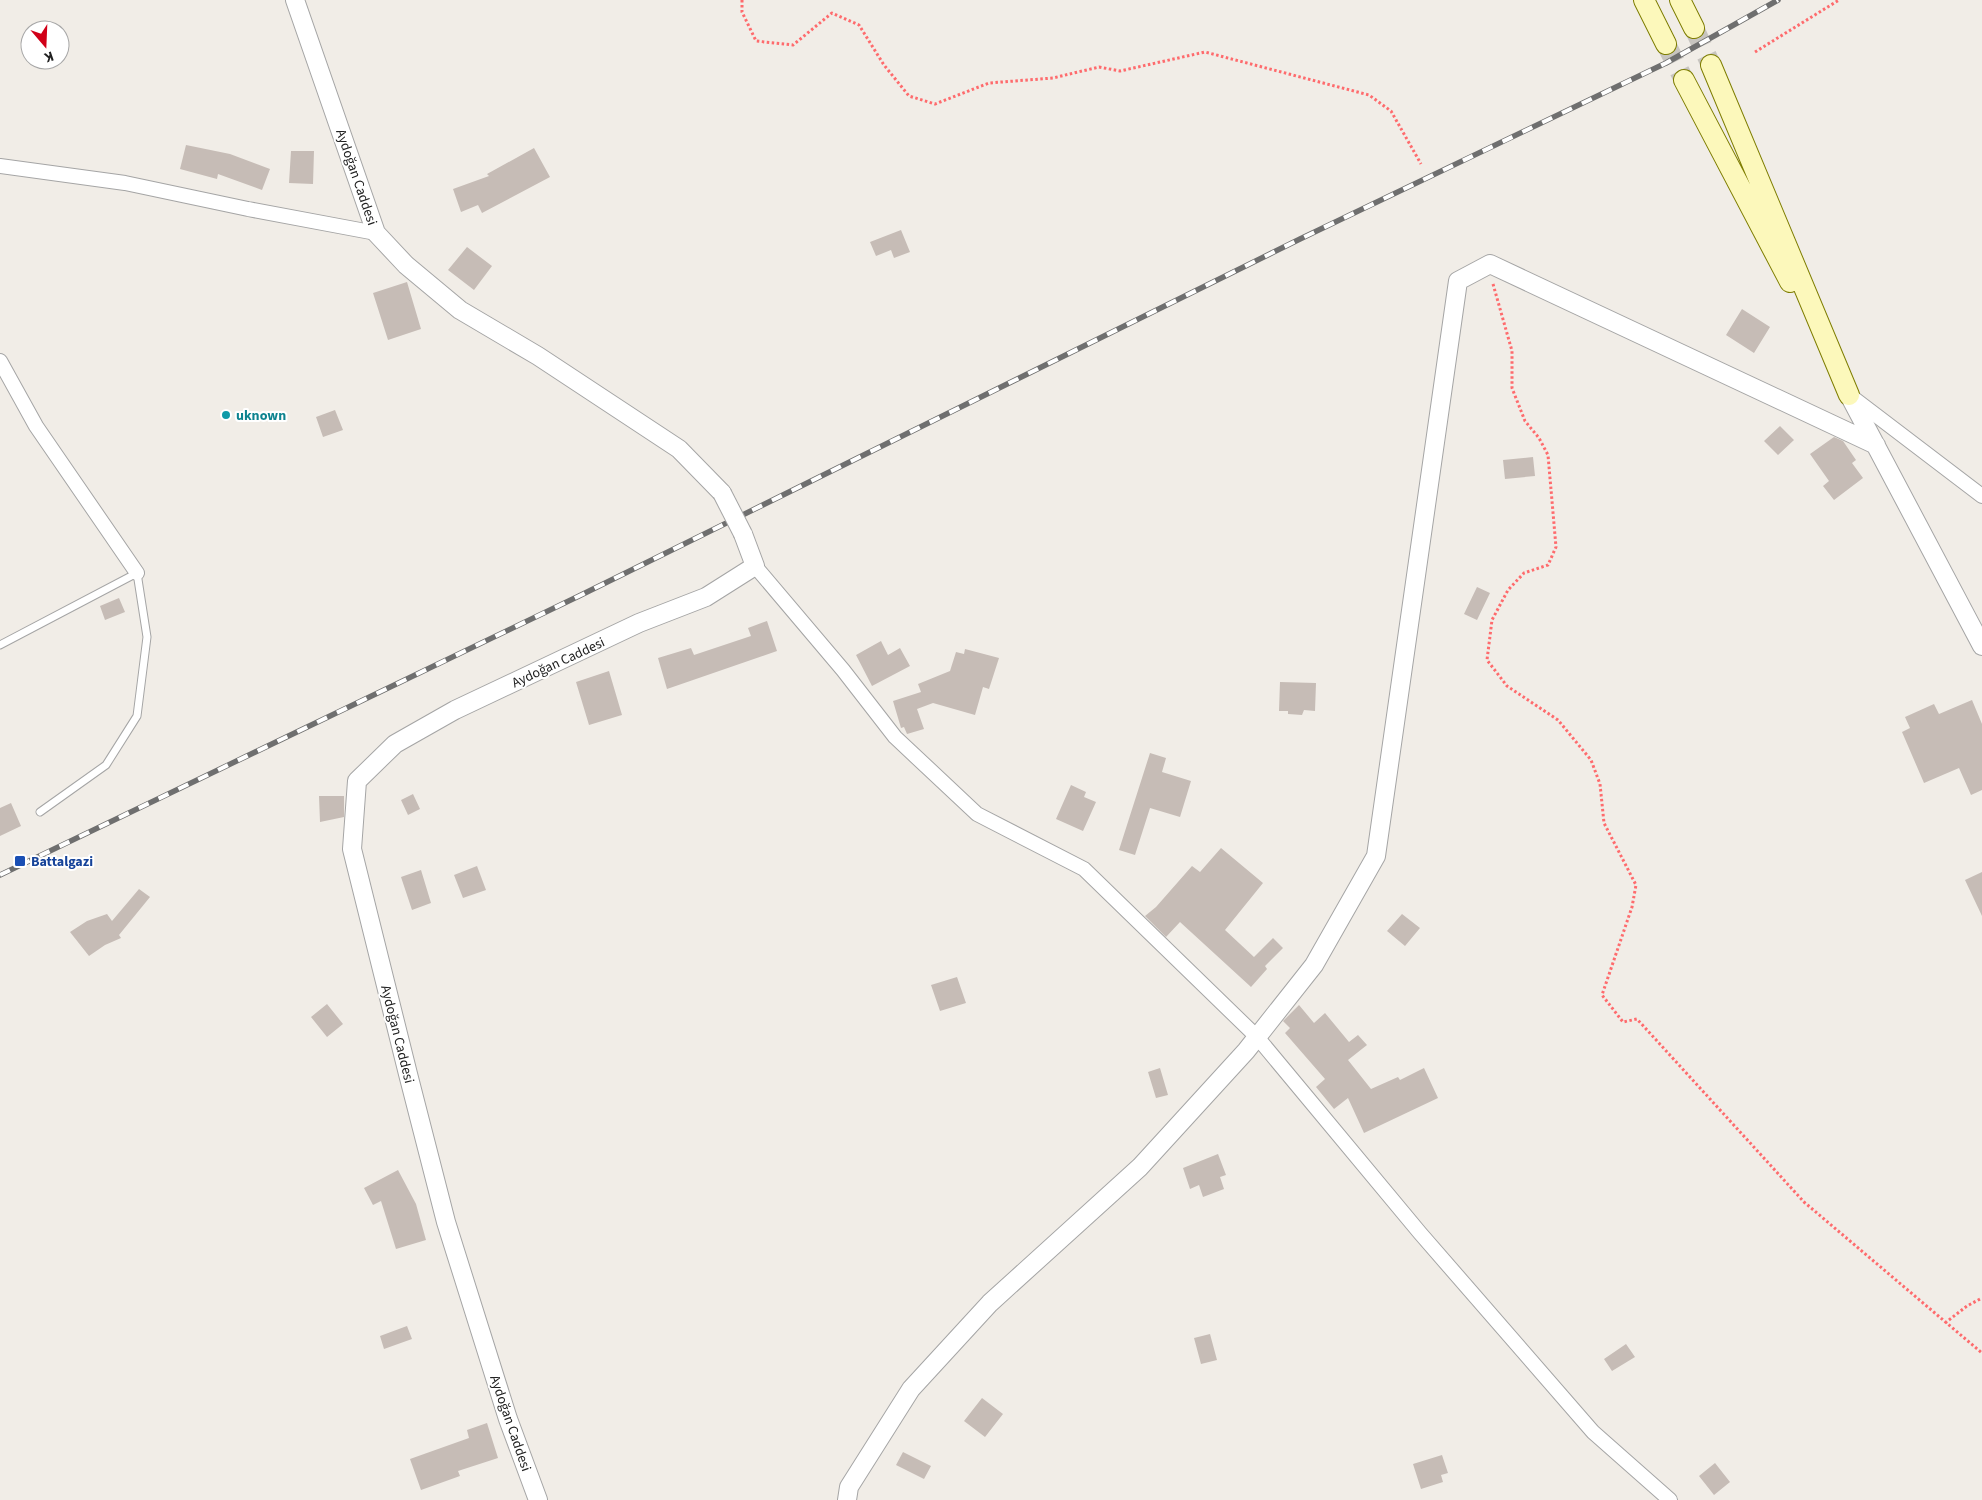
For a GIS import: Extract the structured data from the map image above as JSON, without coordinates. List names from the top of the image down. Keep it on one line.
{"streets":{"street":["Aydoğan Caddesi"]},"places":{"other":["uknown"],"transit":["Battalgazi"]},"north":"bottom"}
